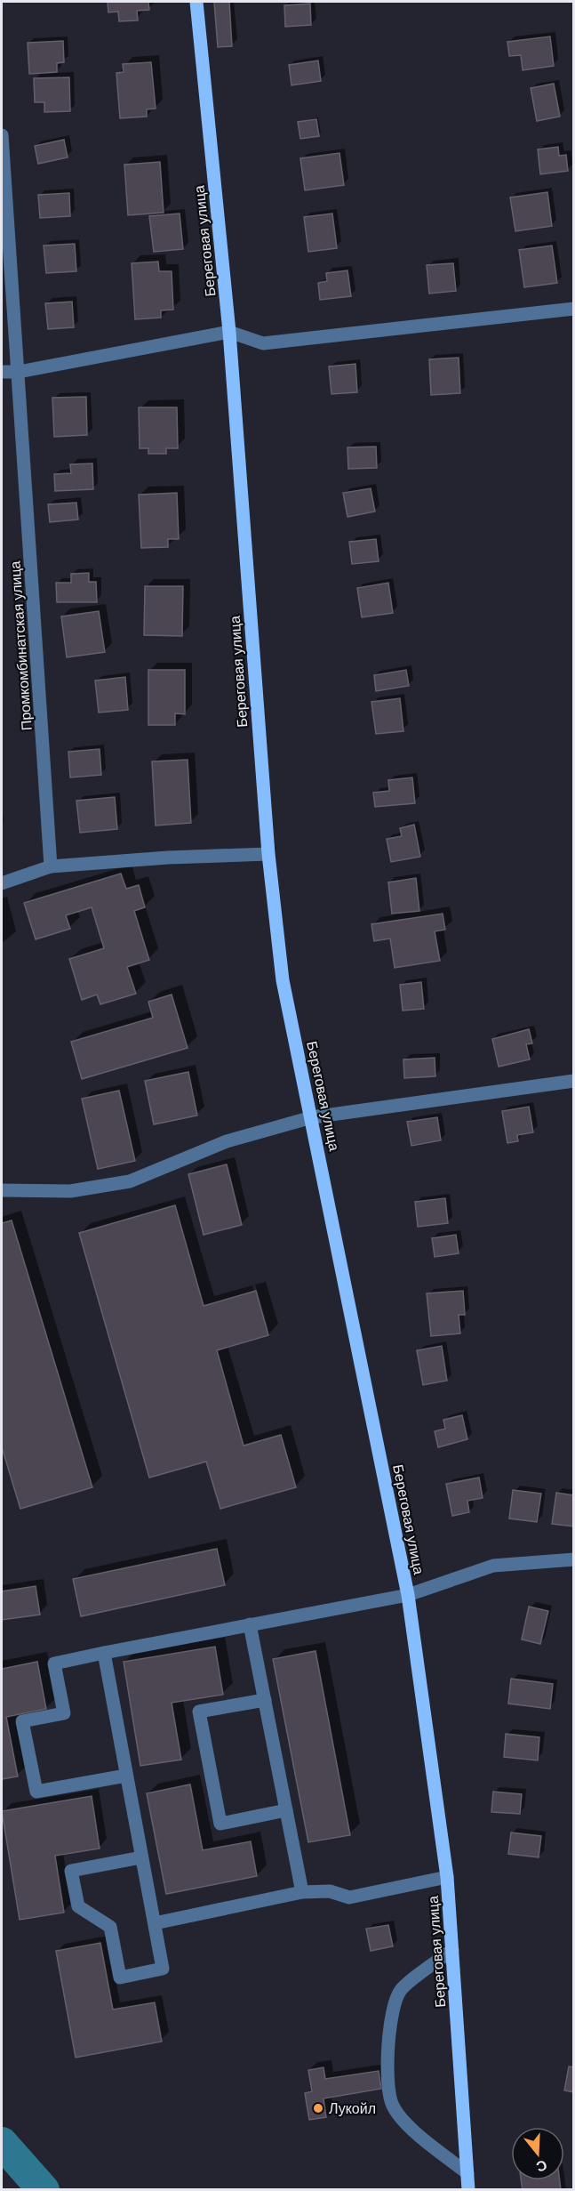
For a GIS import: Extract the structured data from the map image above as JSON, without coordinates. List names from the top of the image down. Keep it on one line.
{"streets":{"main road":["Береговая улица"],"street":["Промкомбинатская улица"]},"places":["Лукойл"],"north":"bottom"}
